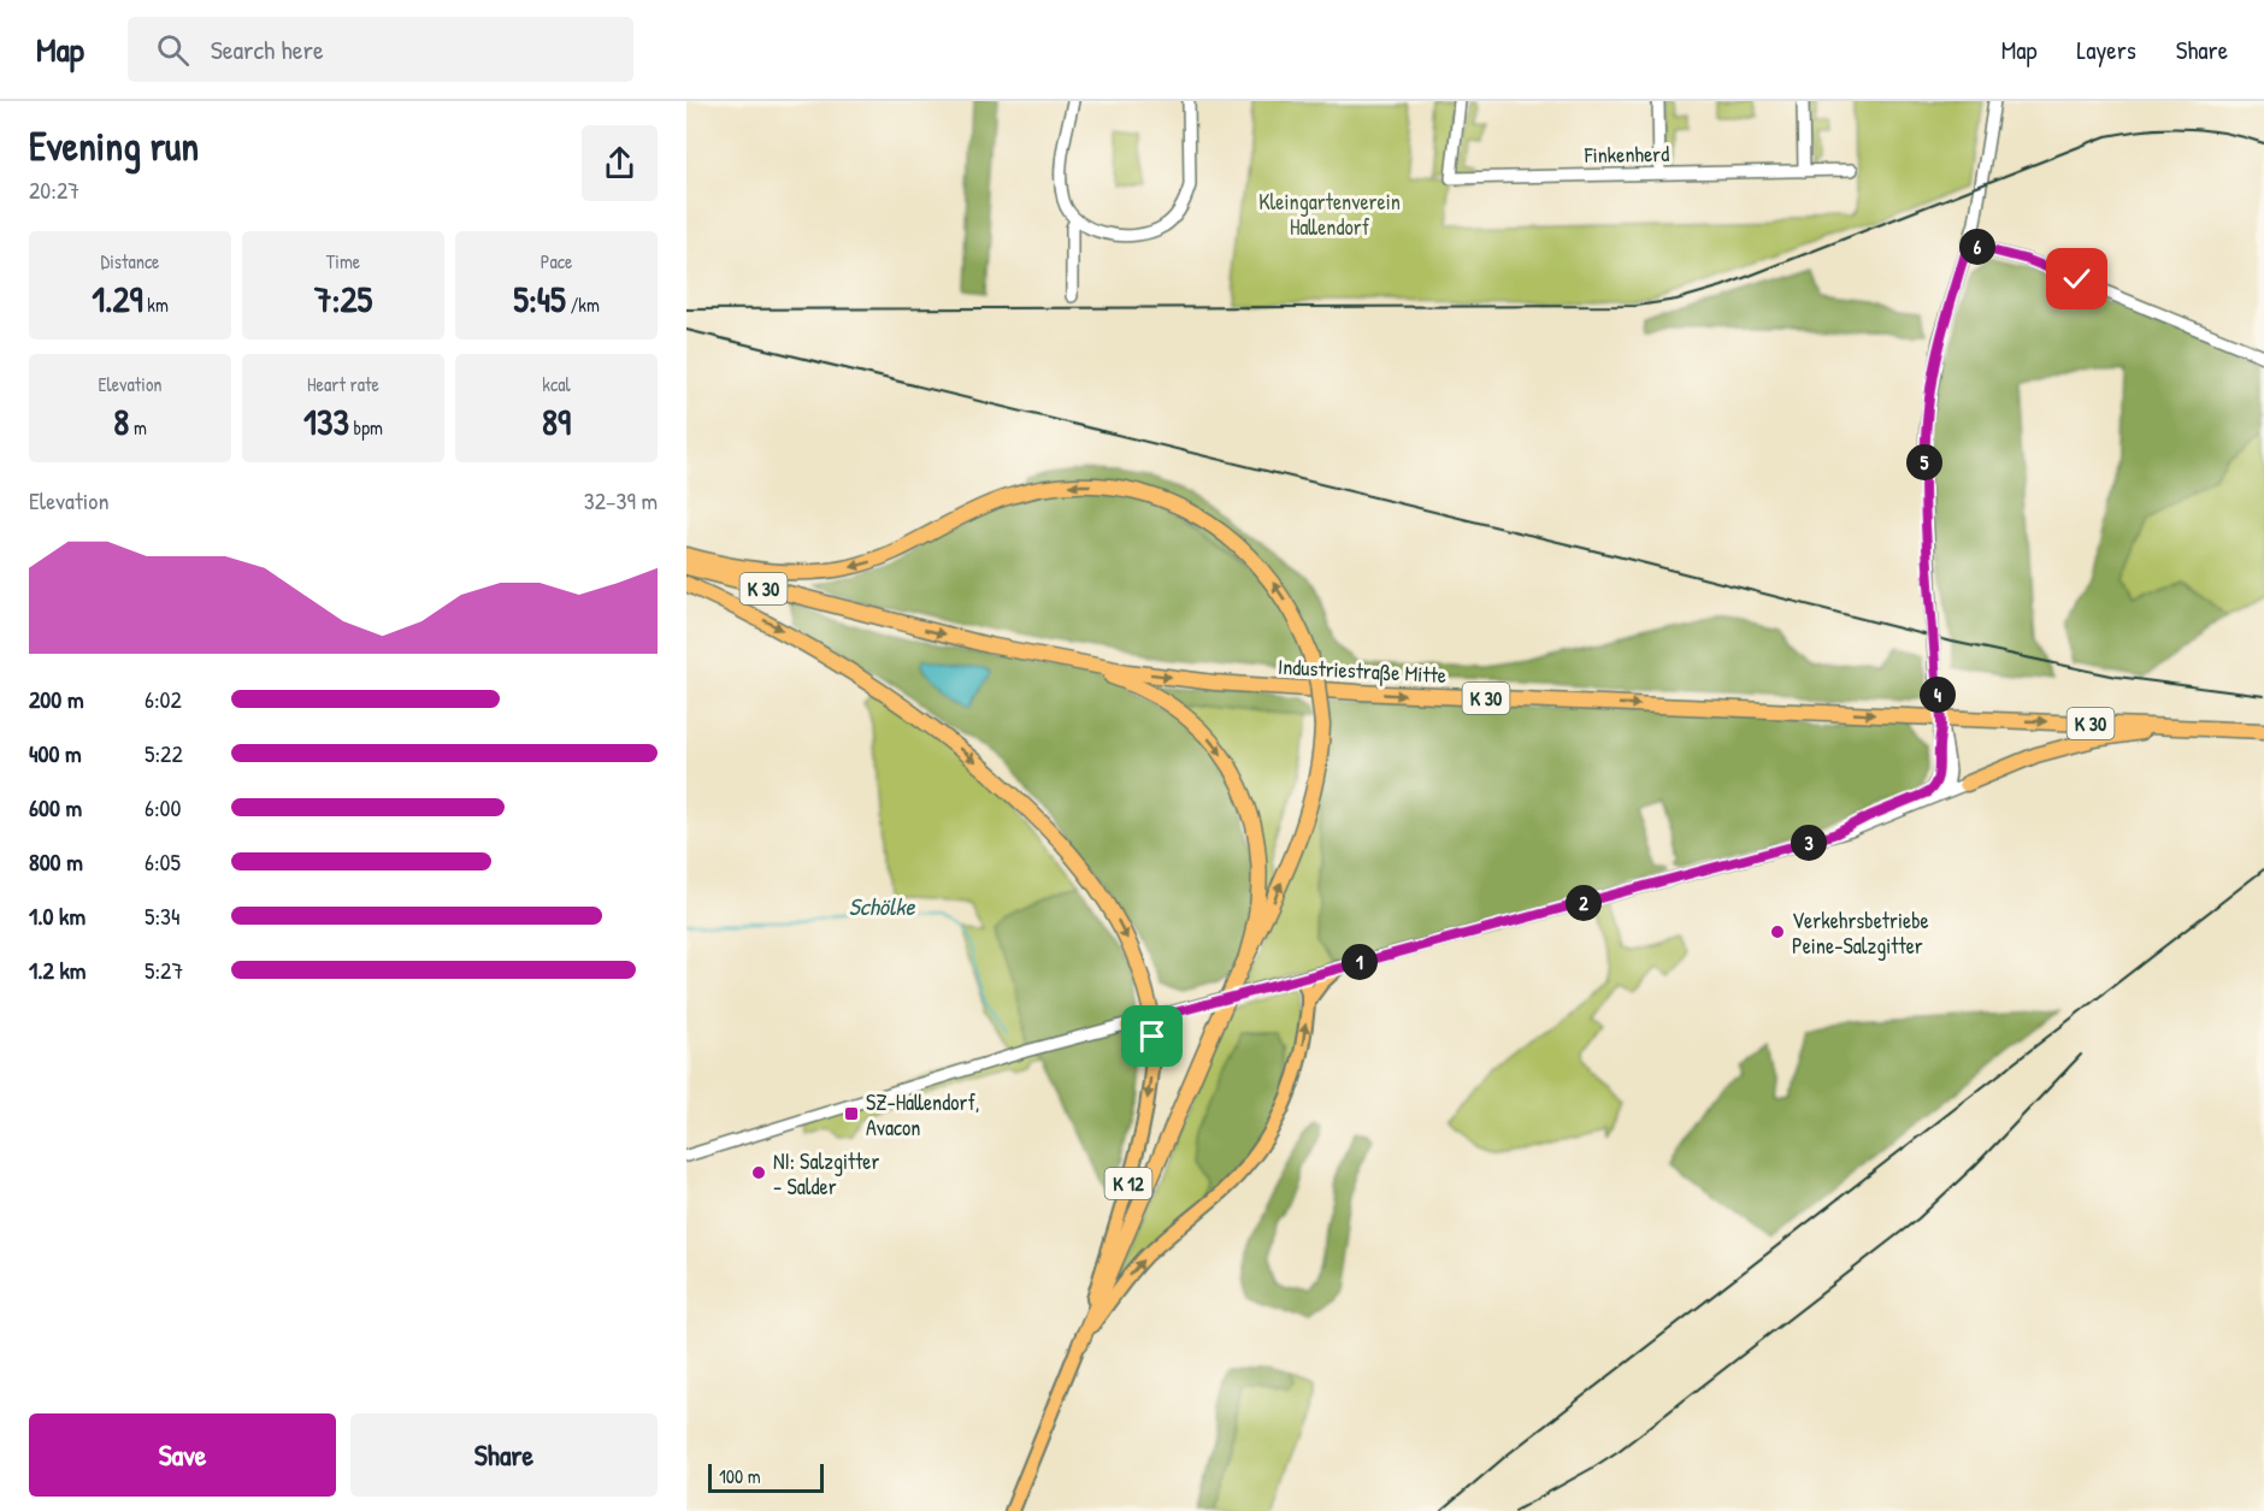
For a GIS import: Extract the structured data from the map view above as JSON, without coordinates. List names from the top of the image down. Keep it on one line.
{"streets":{"highway":["K 30","Industriestraße Mitte"],"main road":["K 12"],"street":["Finkenherd"]},"one_way":["Industriestraße Mitte"],"water":["Schölke"],"parks":["Kleingartenverein Hallendorf"],"places":{"other":["Verkehrsbetriebe Peine-Salzgitter","NI: Salzgitter - Salder"],"transit":["SZ-Hallendorf, Avacon"]},"scale_bar":"100 m","page":{"header":"Map","search":"Search here","nav":["Map","Layers","Share"],"heading":["Evening run","20:27"],"stats":[["Distance","1.29 km"],["Time","7:25"],["Pace","5:45 /km"],["Elevation","8 m"],["Heart rate","133 bpm"],["kcal","89"]],"pins":["6","5","4","3","2","1"],"chart":["Elevation","32–39 m"],"list":[{"name":"200 m","note":"6:02"},{"name":"400 m","note":"5:22"},{"name":"600 m","note":"6:00"},{"name":"800 m","note":"6:05"},{"name":"1.0 km","note":"5:34"},{"name":"1.2 km","note":"5:27"}],"buttons":["Save","Share"],"scale":"100 m"}}
